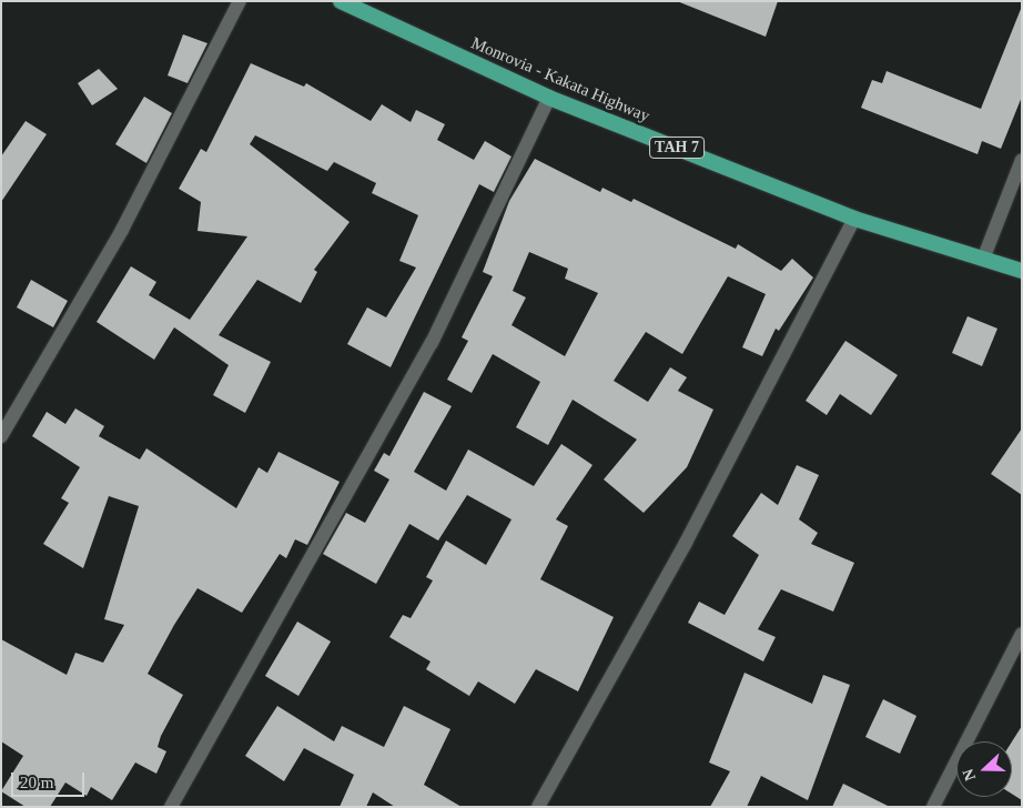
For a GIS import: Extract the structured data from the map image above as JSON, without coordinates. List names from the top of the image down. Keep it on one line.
{"streets":{"highway":["Monrovia - Kakata Highway","TAH 7"]},"scale_bar":"20 m","north":"left"}
